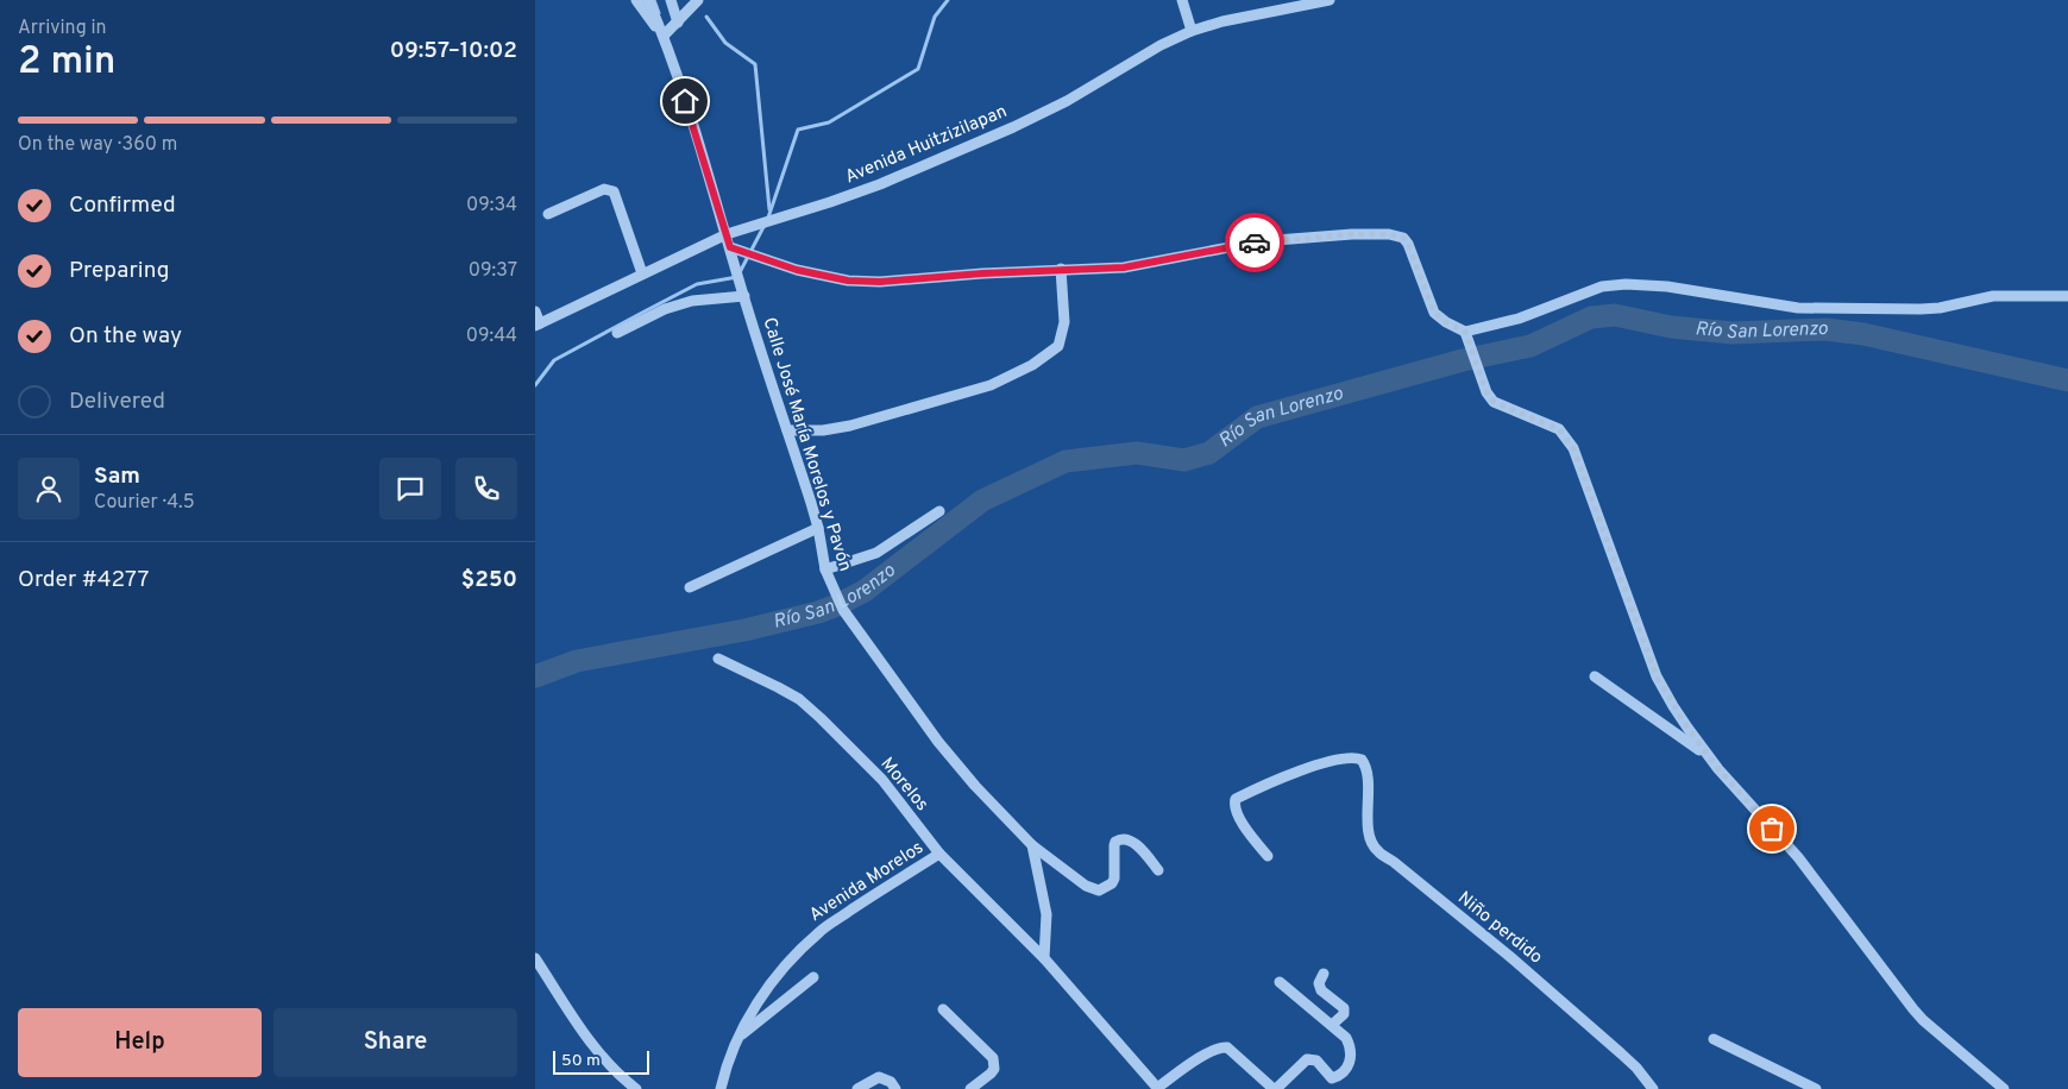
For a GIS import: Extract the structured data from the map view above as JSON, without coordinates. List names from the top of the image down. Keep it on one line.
{"streets":{"street":["Avenida Huitzizilapan","Calle José María Morelos y Pavón","Morelos","Avenida Morelos","Niño perdido"]},"crossings":[["Avenida Huitzizilapan","Calle José María Morelos y Pavón"],["Morelos","Avenida Morelos"]],"water":["Río San Lorenzo"],"scale_bar":"50 m","page":{"heading":["2 min","Arriving in","09:57–10:02"],"panel":["Sam","Courier · 4.5","Order #4277","$250"],"bar":"On the way · 360 m","list":[["Confirmed","09:34"],["Preparing","09:37"],["On the way","09:44"],"Delivered"],"buttons":["Help","Share"],"scale":"50 m"}}
